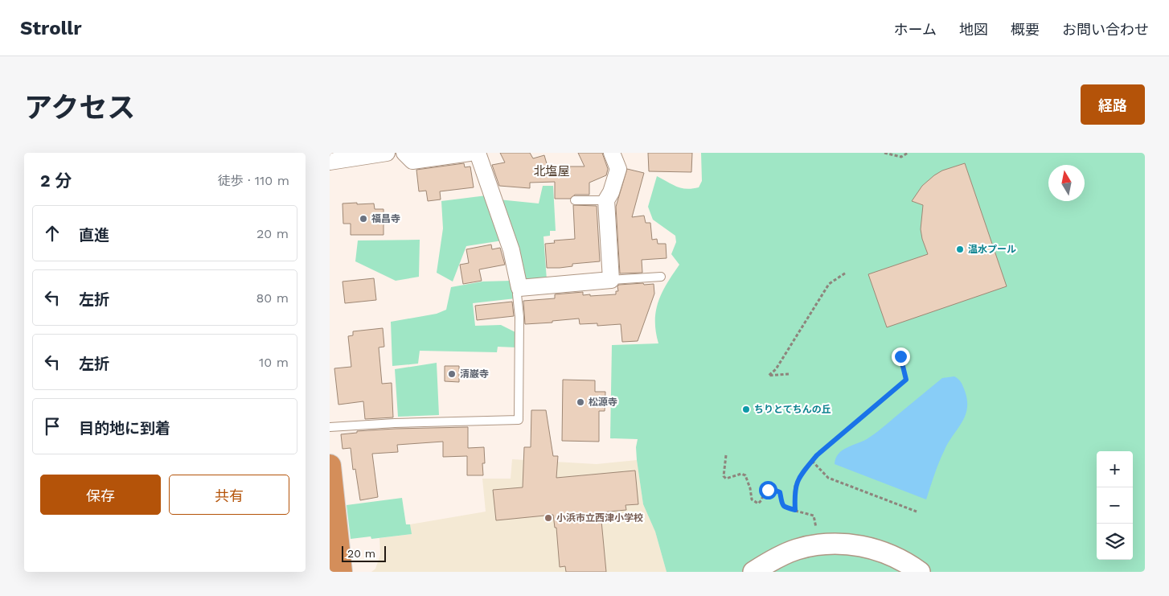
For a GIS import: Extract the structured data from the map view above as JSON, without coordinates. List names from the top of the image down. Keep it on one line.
{"districts":["北塩屋"],"places":["福昌寺","温水プール","清巌寺","松源寺","ちりとてちんの丘","小浜市立西津小学校"],"scale_bar":"20 m","north":"top","page":{"header":"Strollr","nav":["ホーム","地図","概要","お問い合わせ"],"title":"アクセス","buttons":["経路",["保存","共有"]],"heading":["2 分","徒歩 · 110 m"],"list":[["直進","20 m"],["左折","80 m"],["左折","10 m"],"目的地に到着"],"map_buttons":["+","−"],"scale":"20 m"}}
